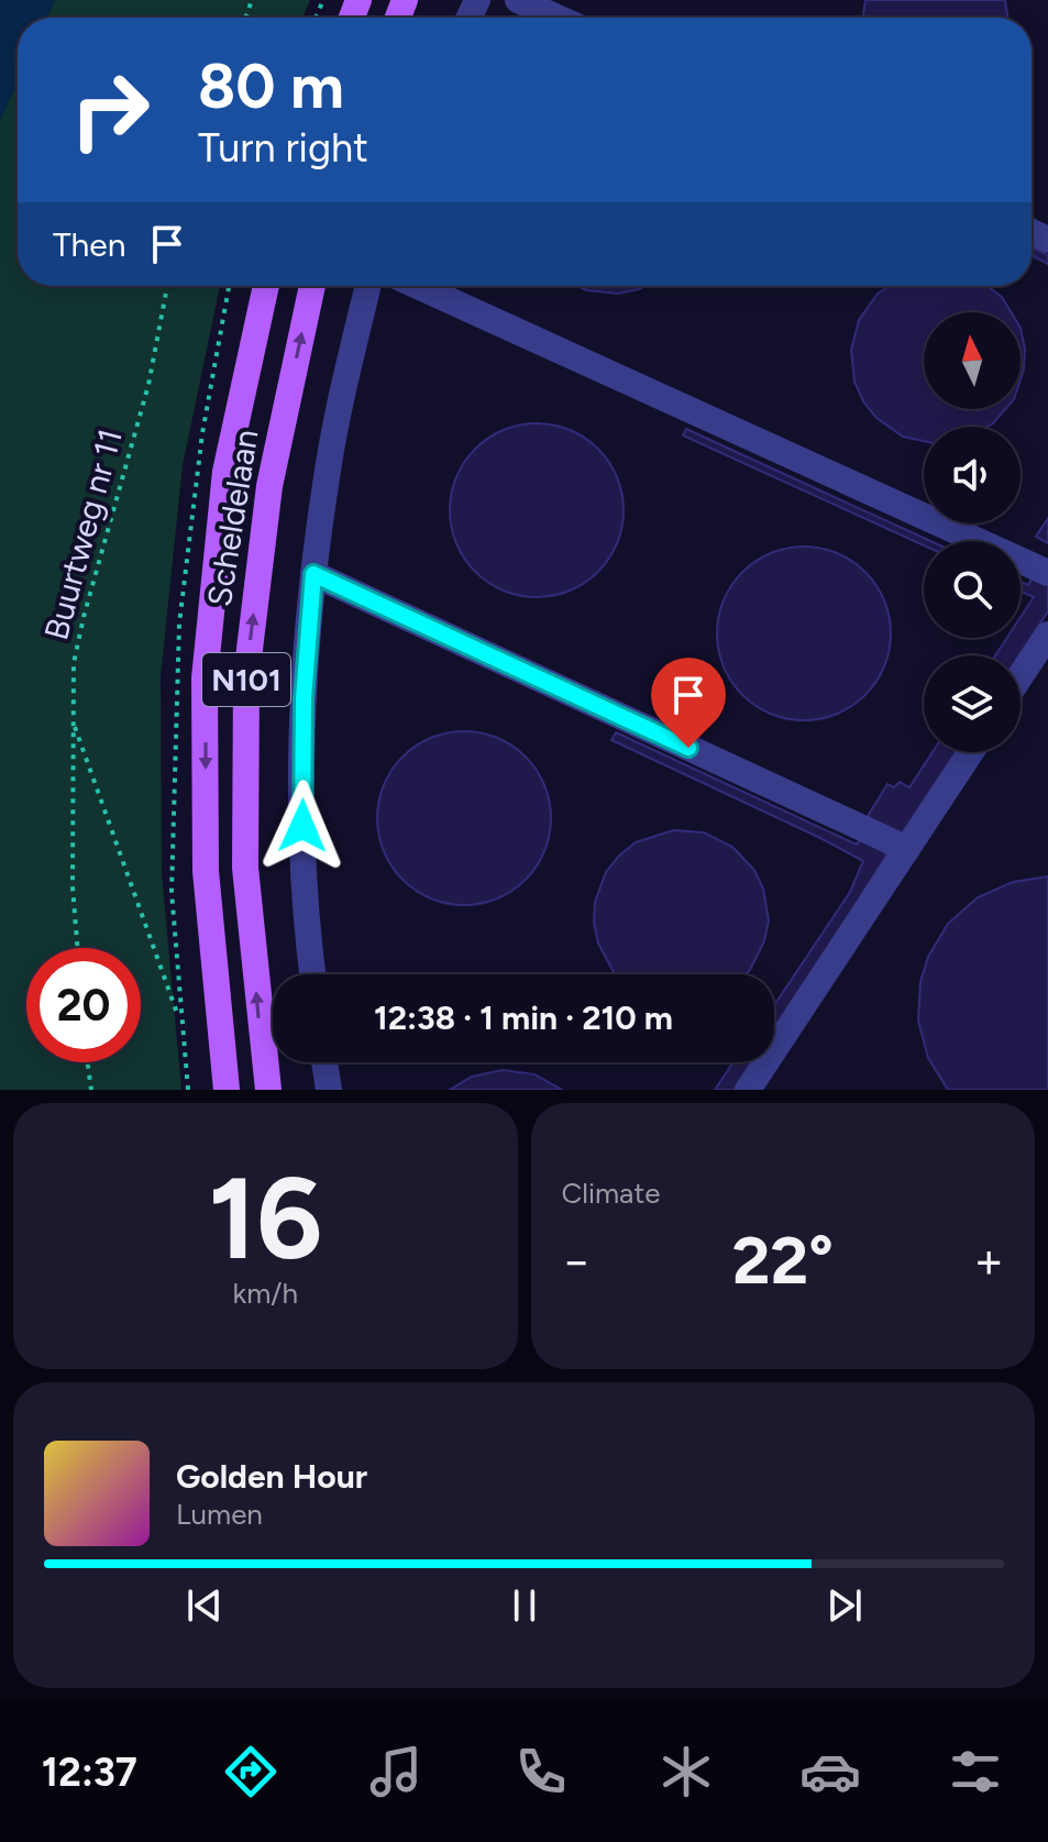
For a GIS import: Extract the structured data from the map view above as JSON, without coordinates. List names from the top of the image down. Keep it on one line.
{"streets":{"main road":["Scheldelaan","N101"],"path":["Buurtweg nr 11"]},"north":"top","page":{"turn":["80 m","Turn right"],"then":"Then","limit":"20","trip":"12:38 · 1 min · 210 m","tile":[["16","km/h"],"Climate"],"heat":["−","22°","+"],"song":["Golden Hour","Lumen"],"tabs":"12:37"}}
